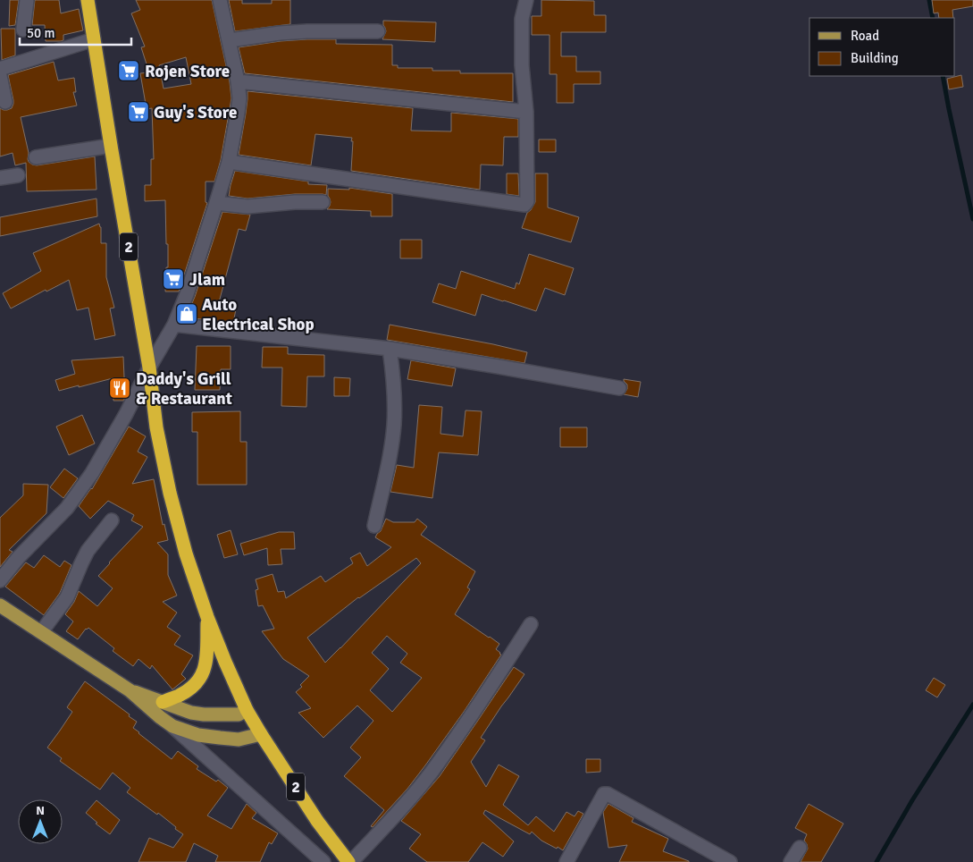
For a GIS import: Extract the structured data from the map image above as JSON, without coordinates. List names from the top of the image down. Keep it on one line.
{"streets":{"highway":["2"]},"places":{"supermarket":["Rojen Store","Guy's Store","Jlam"],"shop":["Auto Electrical Shop"],"restaurant":["Daddy's Grill & Restaurant"]},"legend":["Road","Building"],"scale_bar":"50 m","north":"top"}
